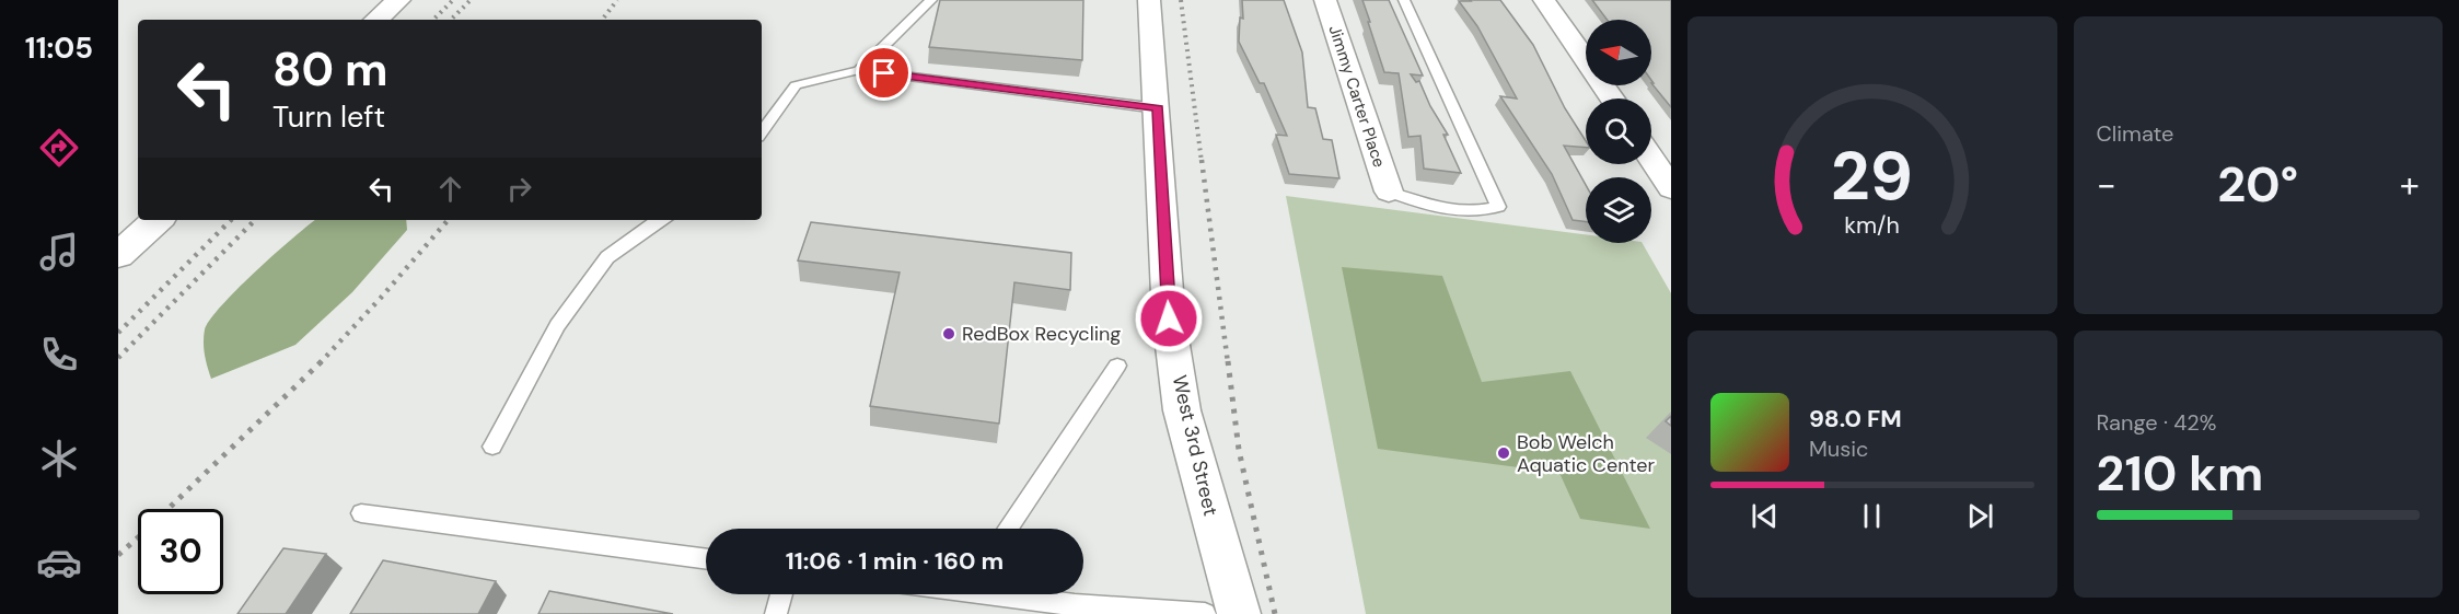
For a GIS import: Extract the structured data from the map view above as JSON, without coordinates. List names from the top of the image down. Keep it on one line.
{"streets":{"street":["Jimmy Carter Place","West 3rd Street"]},"places":["RedBox Recycling","Bob Welch Aquatic Center"],"north":"left","page":{"tabs":"11:05","tile":["Climate",["Range · 42%","210 km"]],"turn":["80 m","Turn left"],"heat":["−","20°","+"],"song":["98.0 FM","Music"],"limit":"30","trip":"11:06 · 1 min · 160 m","gauge":["29","km/h"]}}
